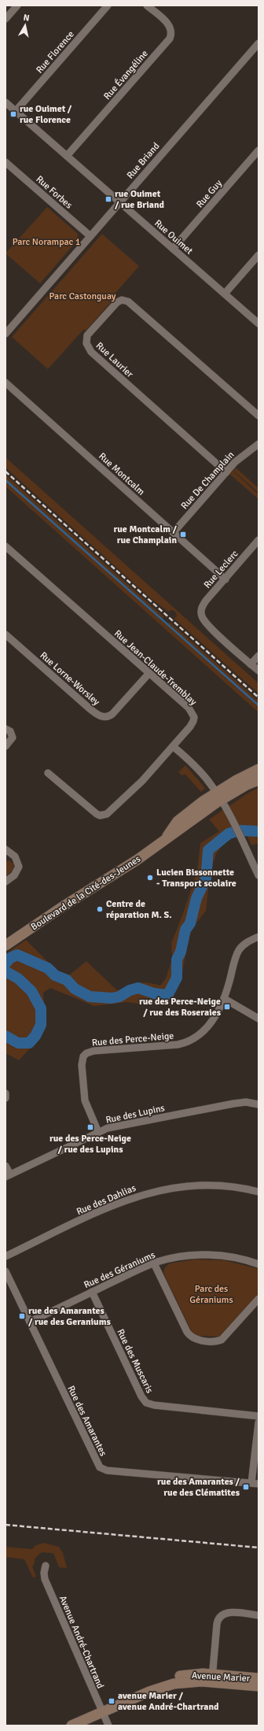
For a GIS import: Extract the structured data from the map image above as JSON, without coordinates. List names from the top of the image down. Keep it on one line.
{"streets":{"main road":["Boulevard de la Cité-des-Jeunes","Avenue Marier"],"street":["Rue Florence","Rue Évangéline","Rue Briand","Rue Forbes","Rue Guy","Rue Ouimet","Rue Laurier","Rue Montcalm","Rue De Champlain","Rue Leclerc","Rue Jean-Claude-Tremblay","Rue Lorne-Worsley","Rue des Perce-Neige","Rue des Lupins","Rue des Dahlias","Rue des Géraniums","Rue des Muscaris","Rue des Amarantes","Avenue André-Chartrand"]},"crossings":[["Rue Florence","Rue Ouimet"],["Rue Évangéline","Rue Ouimet"],["Rue Briand","Rue Forbes"],["Rue Briand","Rue Ouimet"],["Rue Guy","Rue Ouimet"],["Rue Laurier","Rue De Champlain"],["Rue Montcalm","Rue De Champlain"],["Rue Montcalm","Rue Leclerc"],["Rue Jean-Claude-Tremblay","Rue Lorne-Worsley"],["Rue des Perce-Neige","Rue des Lupins"],["Rue des Géraniums","Rue des Muscaris"],["Rue des Géraniums","Rue des Amarantes"],["Avenue André-Chartrand","Avenue Marier"]],"parks":["Parc Norampac 1","Parc Castonguay","Parc des Géraniums"],"places":{"transit":["rue Ouimet / rue Florence","rue Ouimet / rue Briand","rue Montcalm / rue Champlain","rue des Perce-Neige / rue des Roseraies","rue des Perce-Neige / rue des Lupins","rue des Amarantes / rue des Geraniums","rue des Amarantes / rue des Clématites","avenue Marier / avenue André-Chartrand"],"other":["Lucien Bissonnette - Transport scolaire","Centre de réparation M. S."]},"north":"top"}
